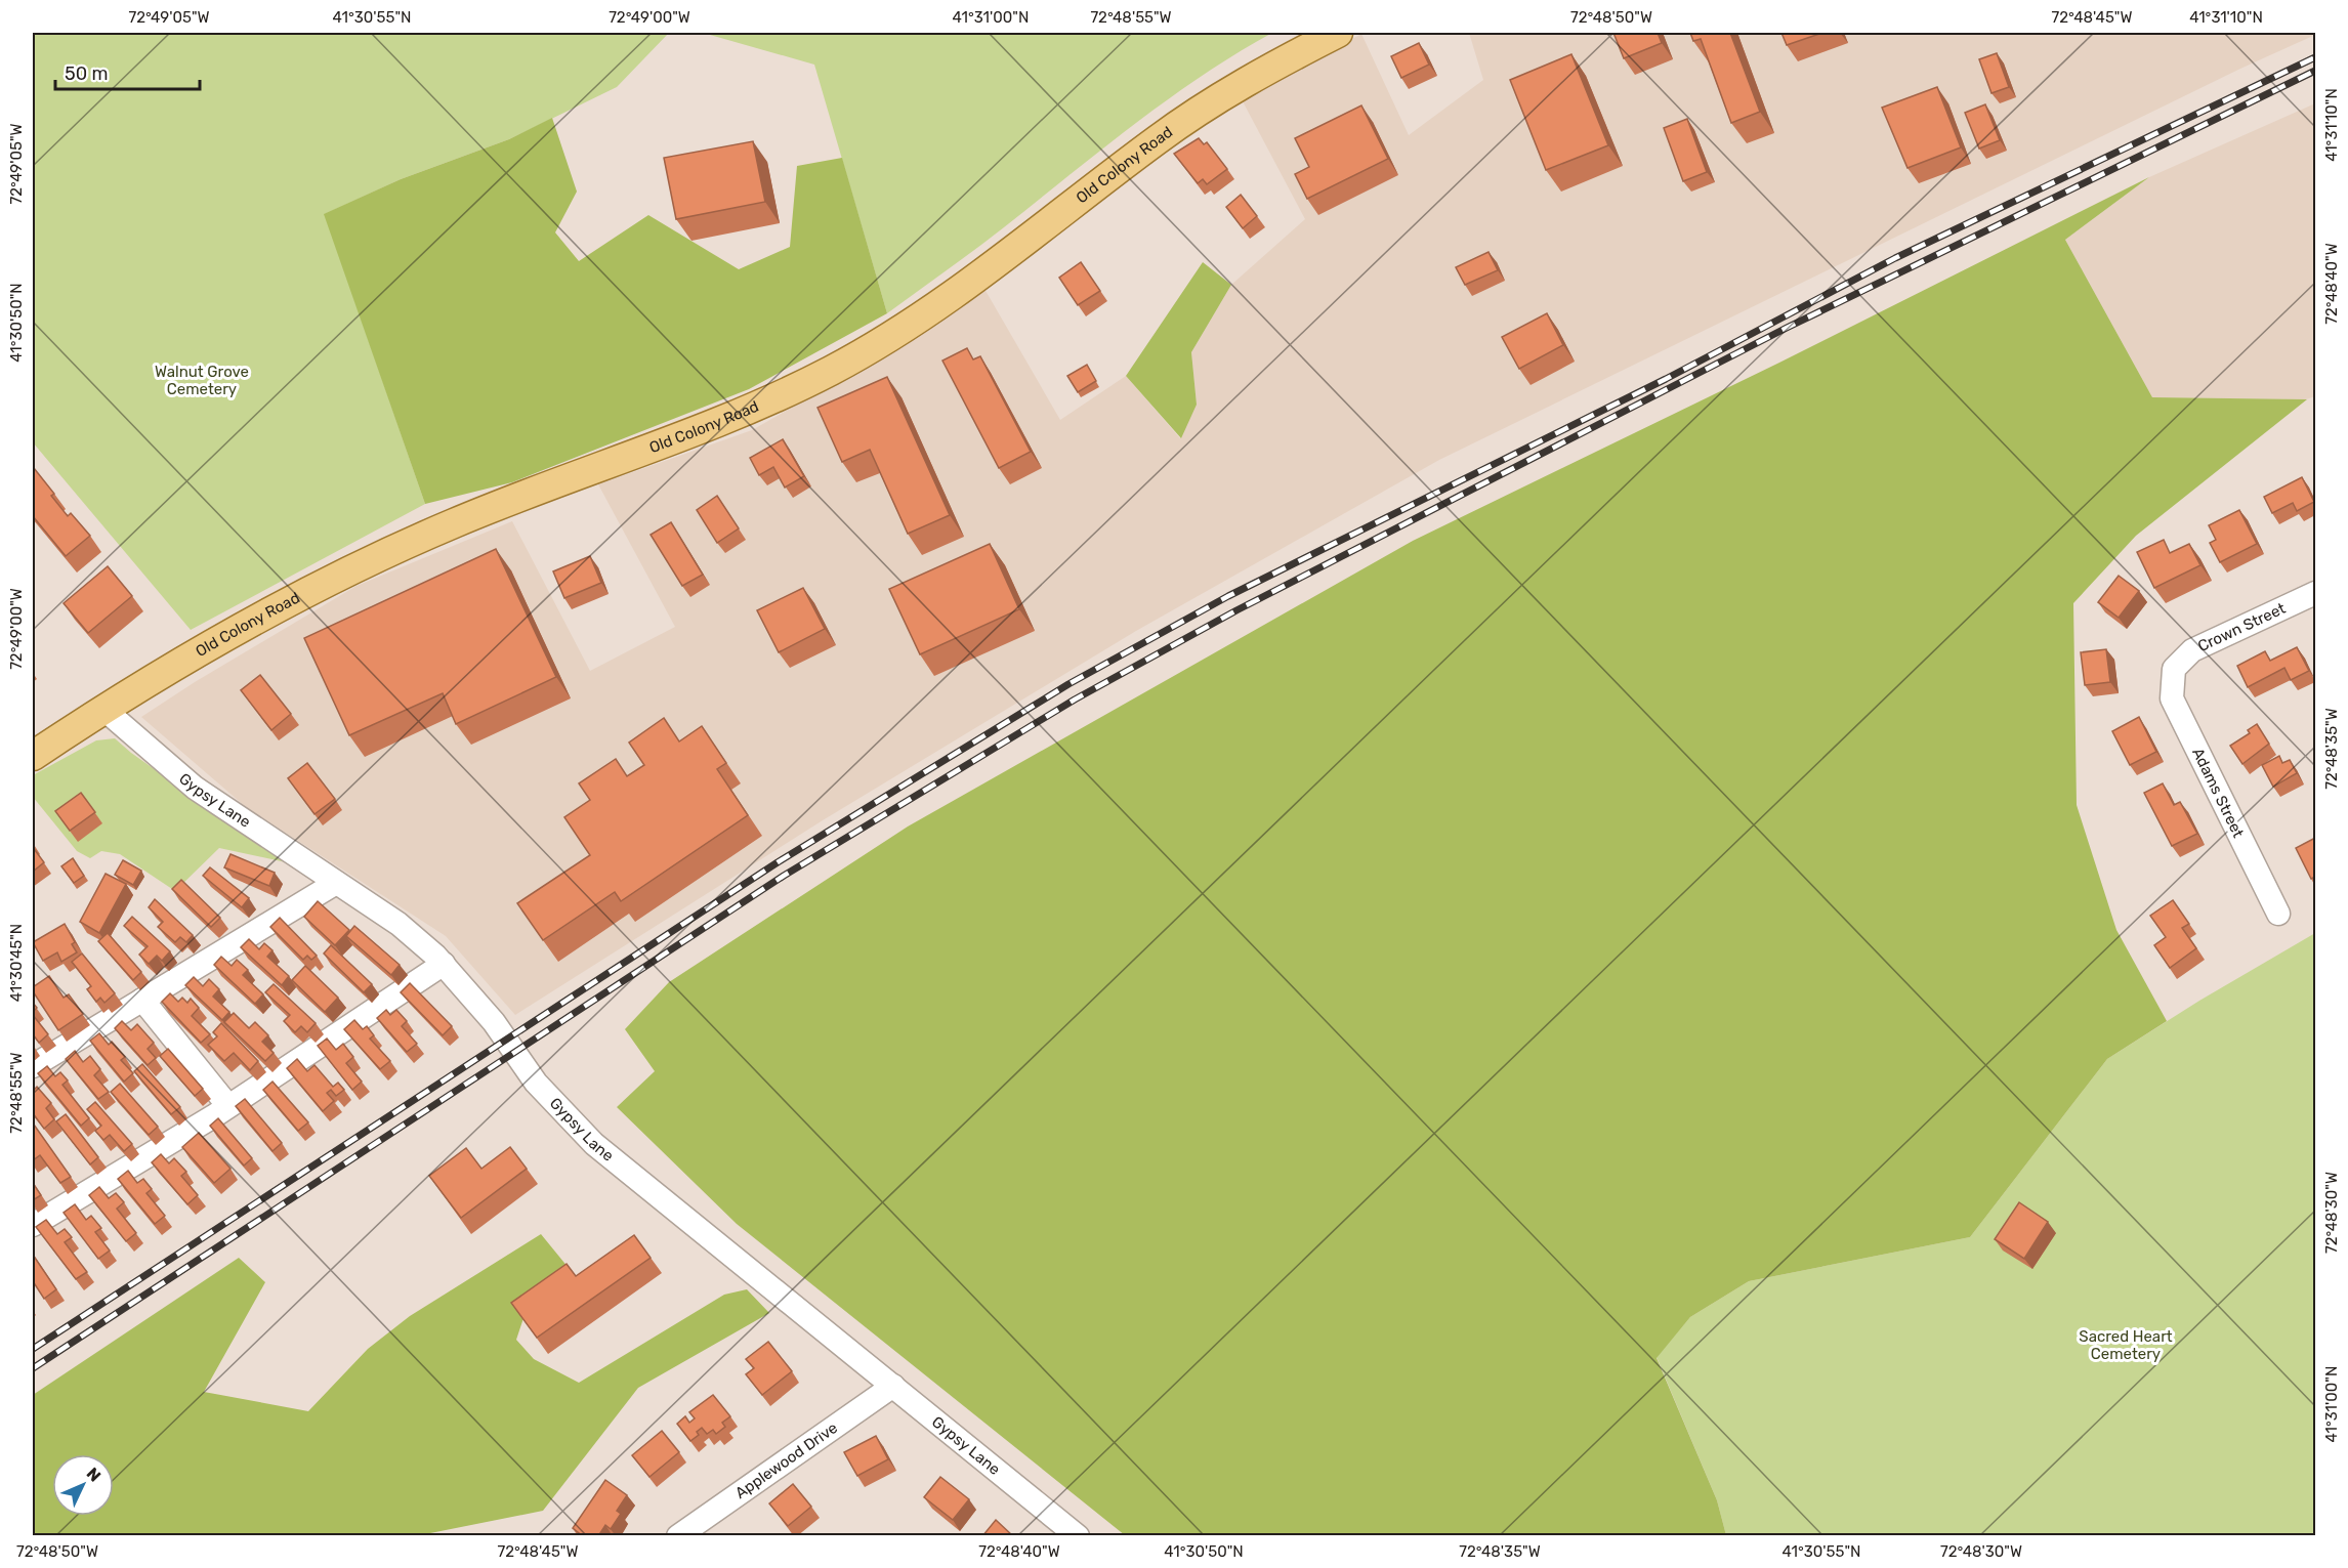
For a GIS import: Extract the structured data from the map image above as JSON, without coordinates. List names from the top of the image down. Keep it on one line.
{"streets":{"main road":["Old Colony Road"],"street":["Crown Street","Adams Street","Gypsy Lane","Applewood Drive"]},"crossings":[["Old Colony Road","Gypsy Lane"],["Crown Street","Adams Street"],["Gypsy Lane","Applewood Drive"]],"parks":["Walnut Grove Cemetery","Sacred Heart Cemetery"],"scale_bar":"50 m","north":"top right","coordinates":["72°49'05\"W","41°30'55\"N","72°49'00\"W","41°31'00\"N","72°48'55\"W","72°48'50\"W","72°48'45\"W","41°31'10\"N","72°48'40\"W","41°30'50\"N","72°48'35\"W","41°30'45\"N","72°48'30\"W"]}
